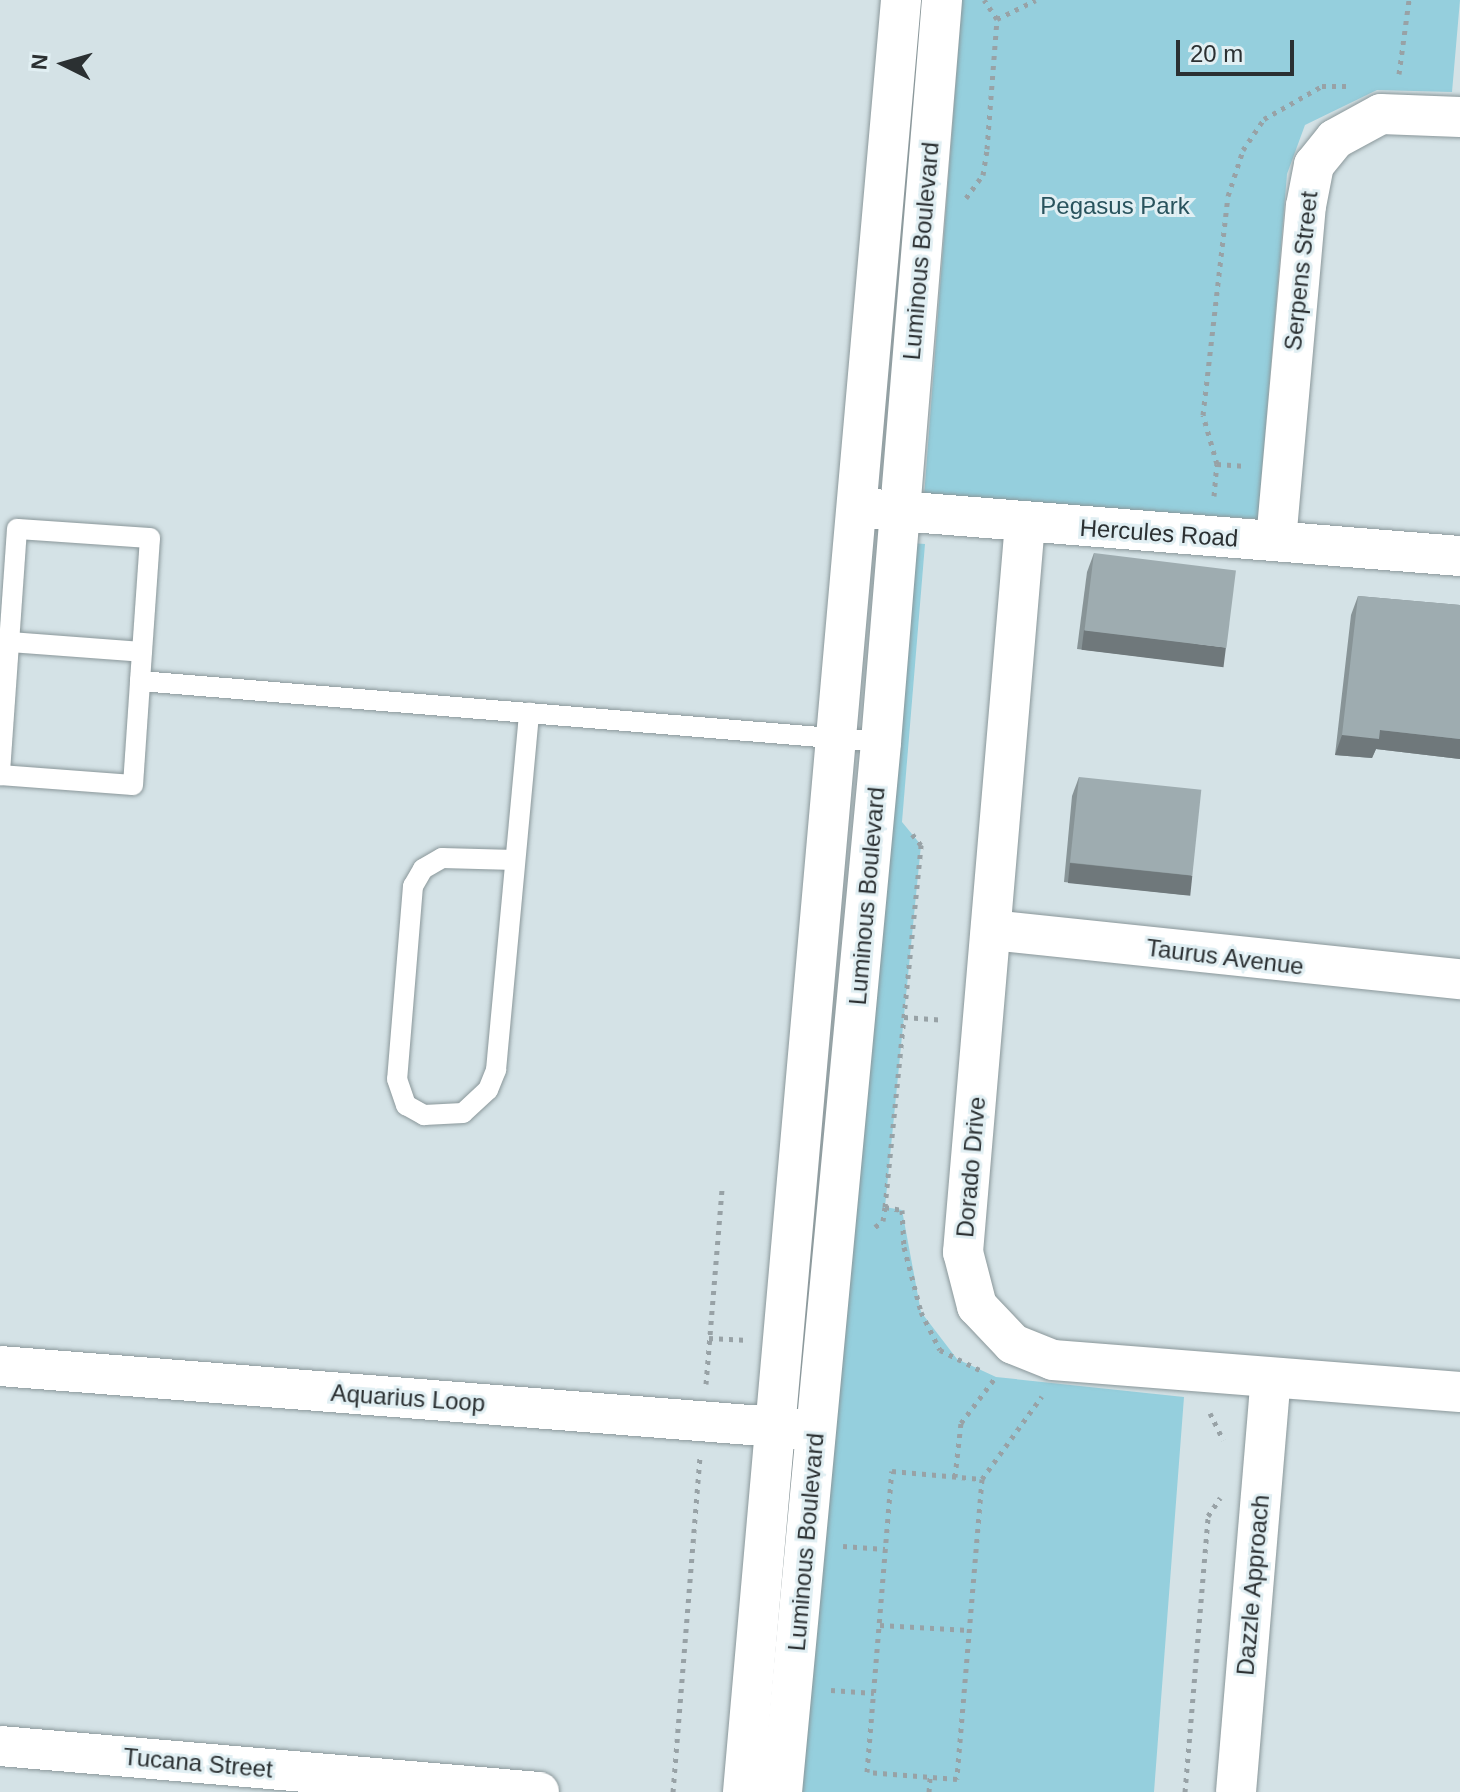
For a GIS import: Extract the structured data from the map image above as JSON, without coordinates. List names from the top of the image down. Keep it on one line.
{"streets":{"street":["Luminous Boulevard","Serpens Street","Hercules Road","Taurus Avenue","Dorado Drive","Aquarius Loop","Dazzle Approach","Tucana Street"]},"crossings":[["Luminous Boulevard","Hercules Road"],["Luminous Boulevard","Aquarius Loop"],["Serpens Street","Hercules Road"],["Hercules Road","Dorado Drive"],["Taurus Avenue","Dorado Drive"],["Dorado Drive","Dazzle Approach"]],"parks":["Pegasus Park"],"scale_bar":"20 m","north":"left"}
